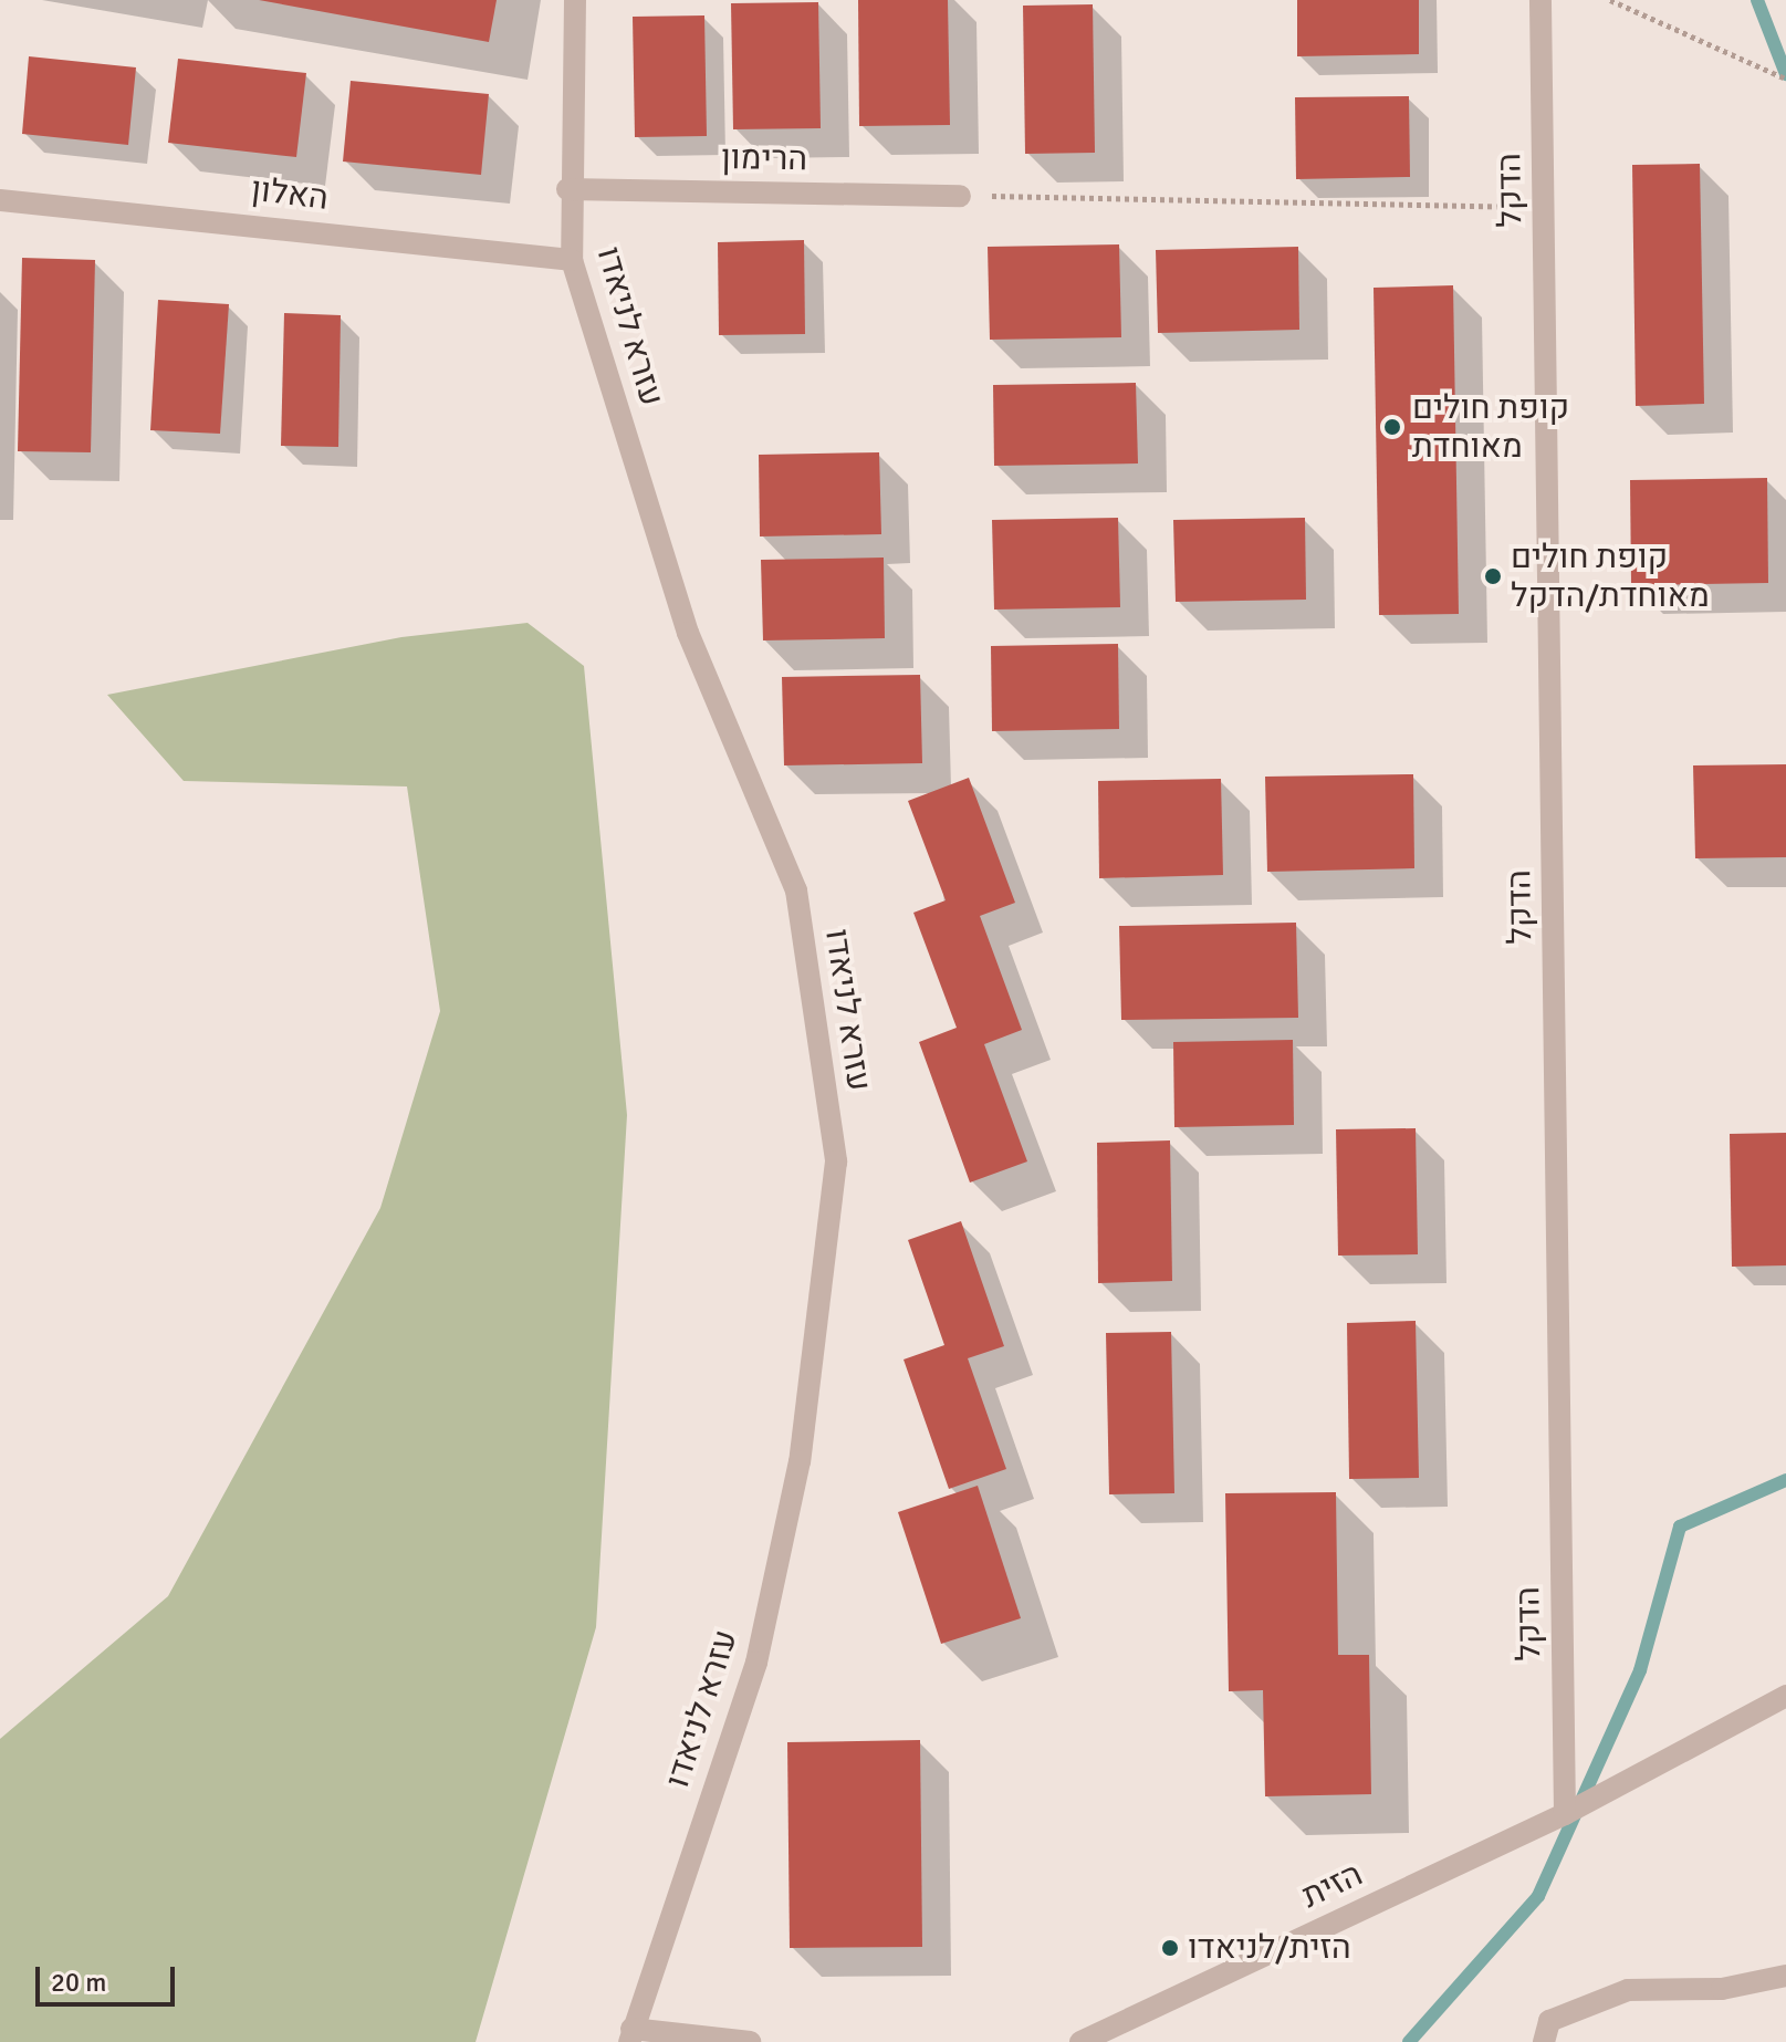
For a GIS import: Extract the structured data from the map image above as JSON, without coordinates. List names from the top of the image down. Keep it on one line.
{"streets":{"street":["הרימון","הדקל","האלון","עזרא לניאדו","הזית"]},"crossings":[["הרימון","עזרא לניאדו"],["הדקל","הזית"],["האלון","עזרא לניאדו"]],"places":["קופת חולים מאוחדת","קופת חולים מאוחדת/הדקל","הזית/לניאדו"],"scale_bar":"20 m"}
